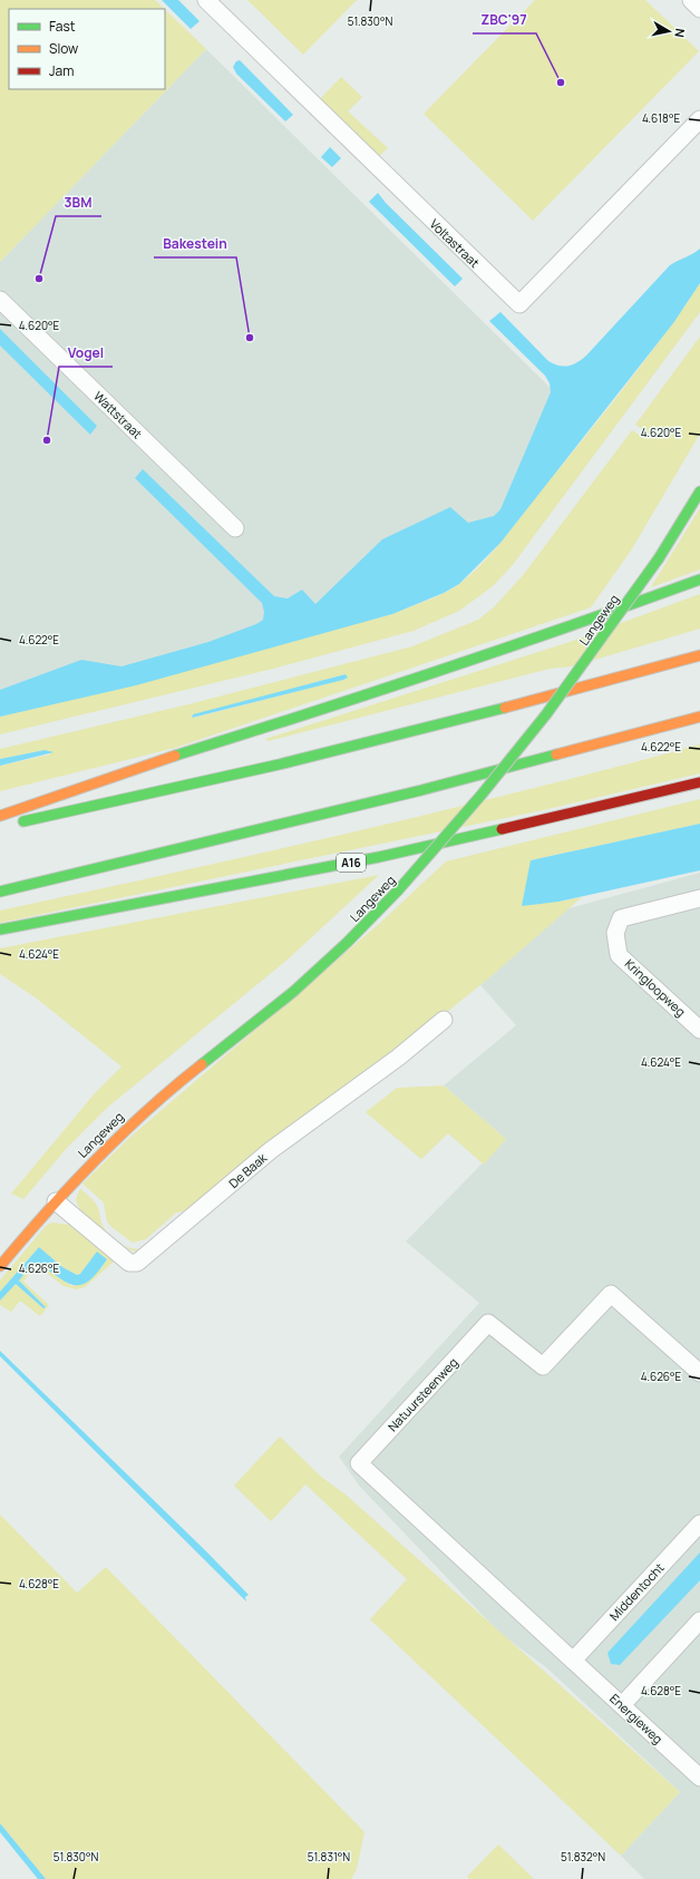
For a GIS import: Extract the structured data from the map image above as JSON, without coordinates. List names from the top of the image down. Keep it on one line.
{"streets":{"main road":["Langeweg","A16"],"street":["Voltastraat","Wattstraat","Kringloopweg","De Baak","Natuursteenweg","Middentocht","Energieweg"]},"crossings":[["Langeweg","De Baak"],["Natuursteenweg","Middentocht"],["Natuursteenweg","Energieweg"],["Middentocht","Energieweg"]],"places":["ZBC'97","3BM","Bakestein","Vogel"],"legend":["Fast","Slow","Jam"],"north":"right","coordinates":["51.830°N","4.618°E","4.620°E","4.622°E","4.624°E","4.626°E","4.628°E","51.831°N","51.832°N"]}
